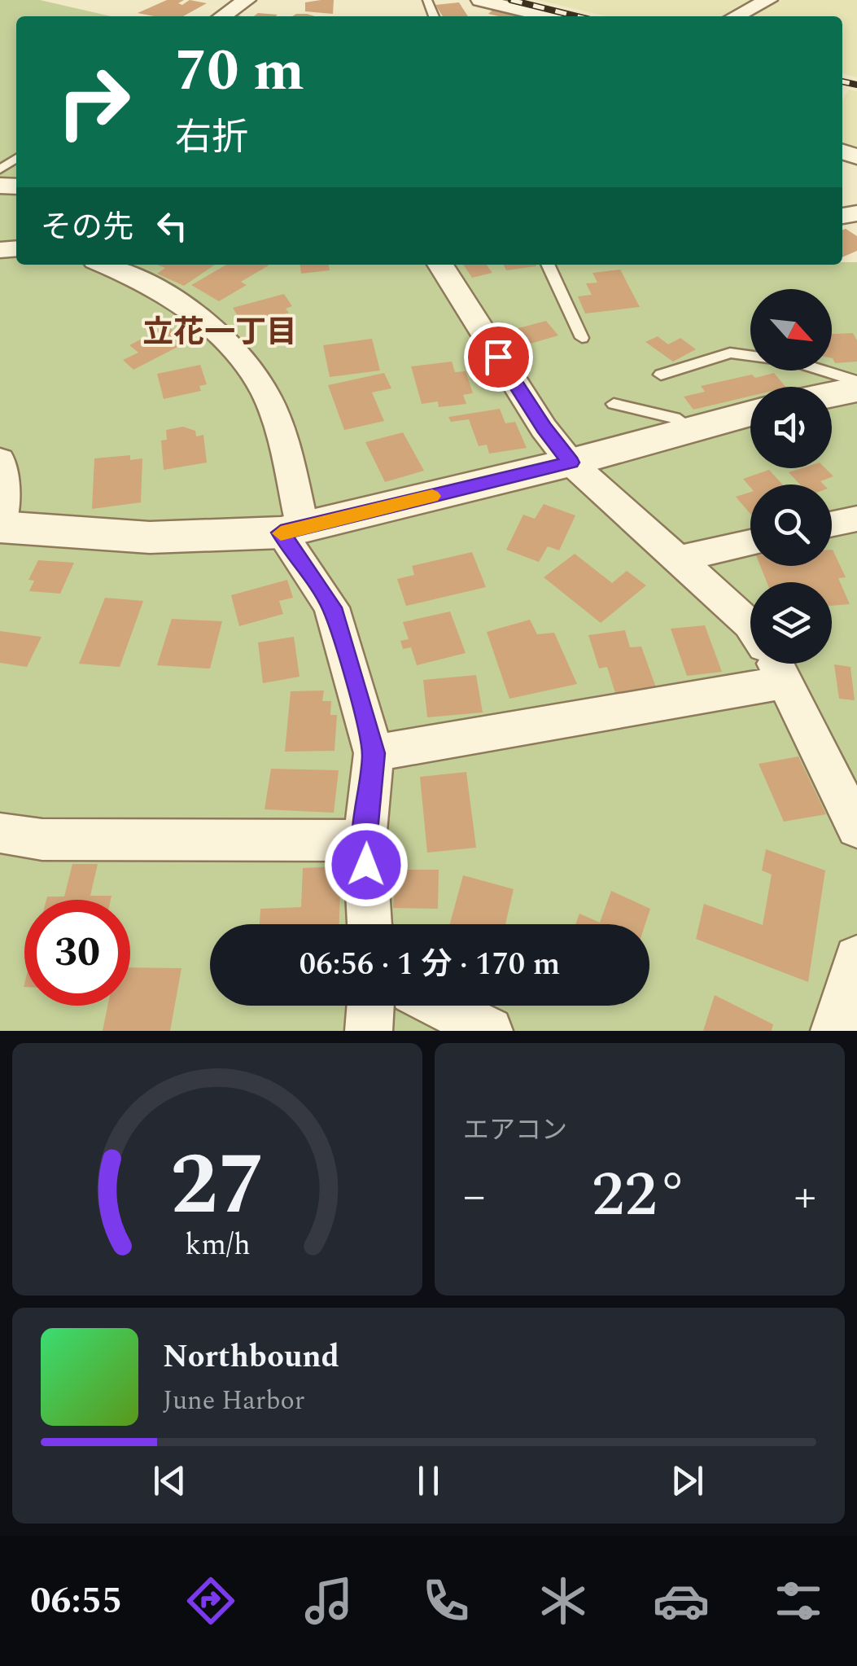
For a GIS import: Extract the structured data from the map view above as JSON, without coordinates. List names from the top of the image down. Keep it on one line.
{"districts":["立花一丁目"],"north":"bottom right","page":{"turn":["70 m","右折"],"then":"その先","limit":"30","trip":"06:56 · 1 分 · 170 m","tile":"エアコン","heat":["−","22°","+"],"song":["Northbound","June Harbor"],"tabs":"06:55","gauge":["27","km/h"]}}
